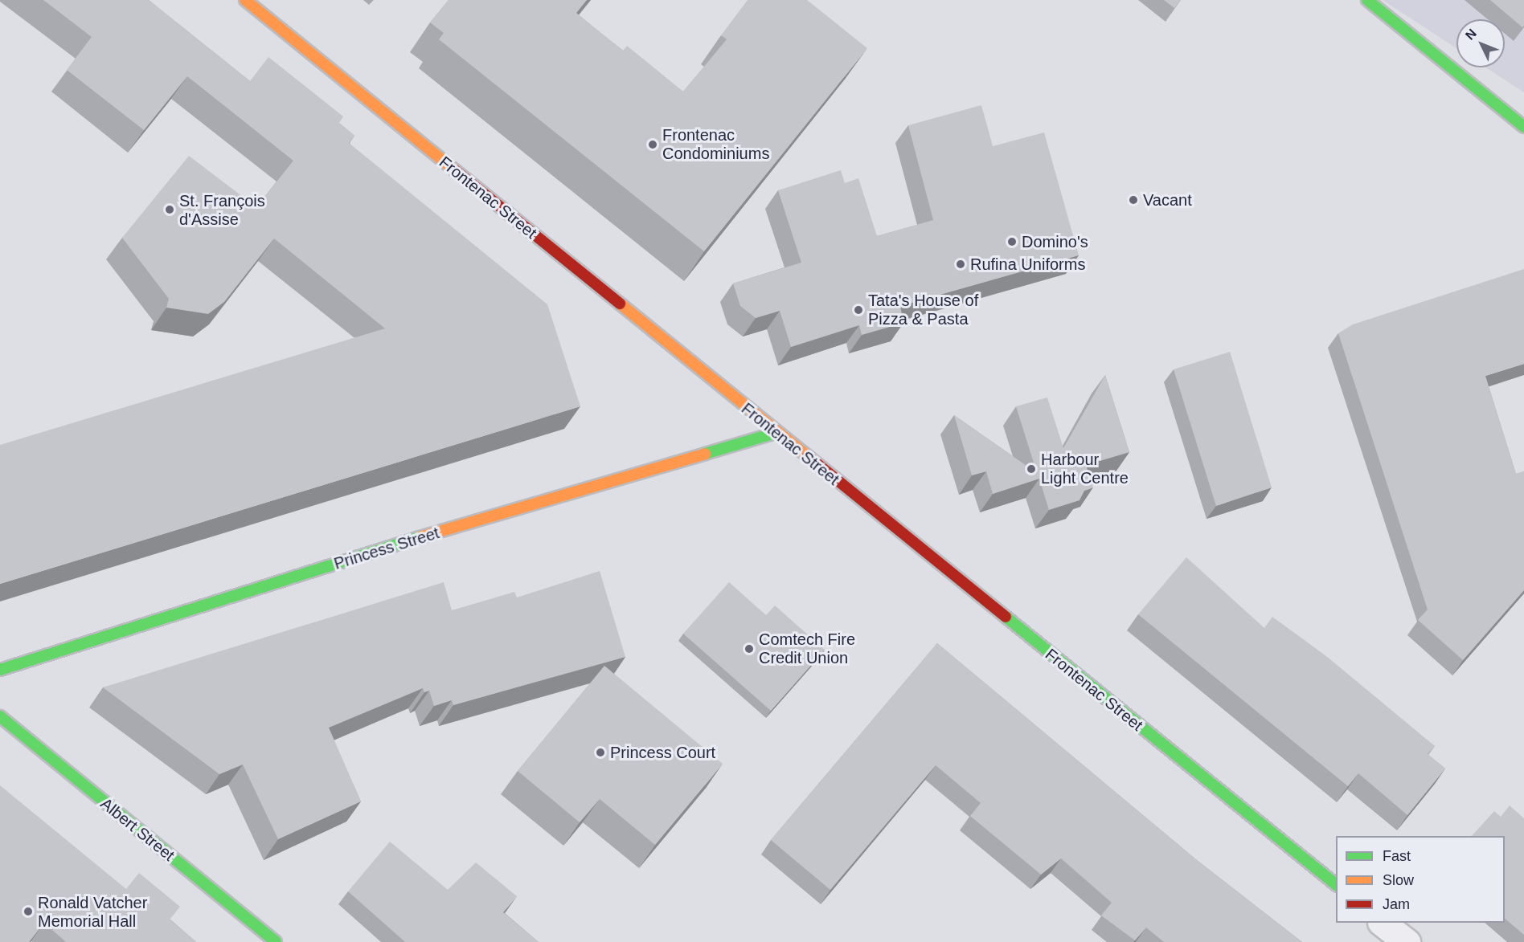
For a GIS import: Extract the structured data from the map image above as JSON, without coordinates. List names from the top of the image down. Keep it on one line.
{"streets":{"street":["Frontenac Street","Princess Street","Albert Street"]},"crossings":[["Frontenac Street","Princess Street"]],"places":["Frontenac Condominiums","Vacant","St. François d'Assise","Domino's","Rufina Uniforms","Tata's House of Pizza & Pasta","Harbour Light Centre","Comtech Fire Credit Union","Princess Court","Ronald Vatcher Memorial Hall"],"legend":["Fast","Slow","Jam"],"north":"top left"}
